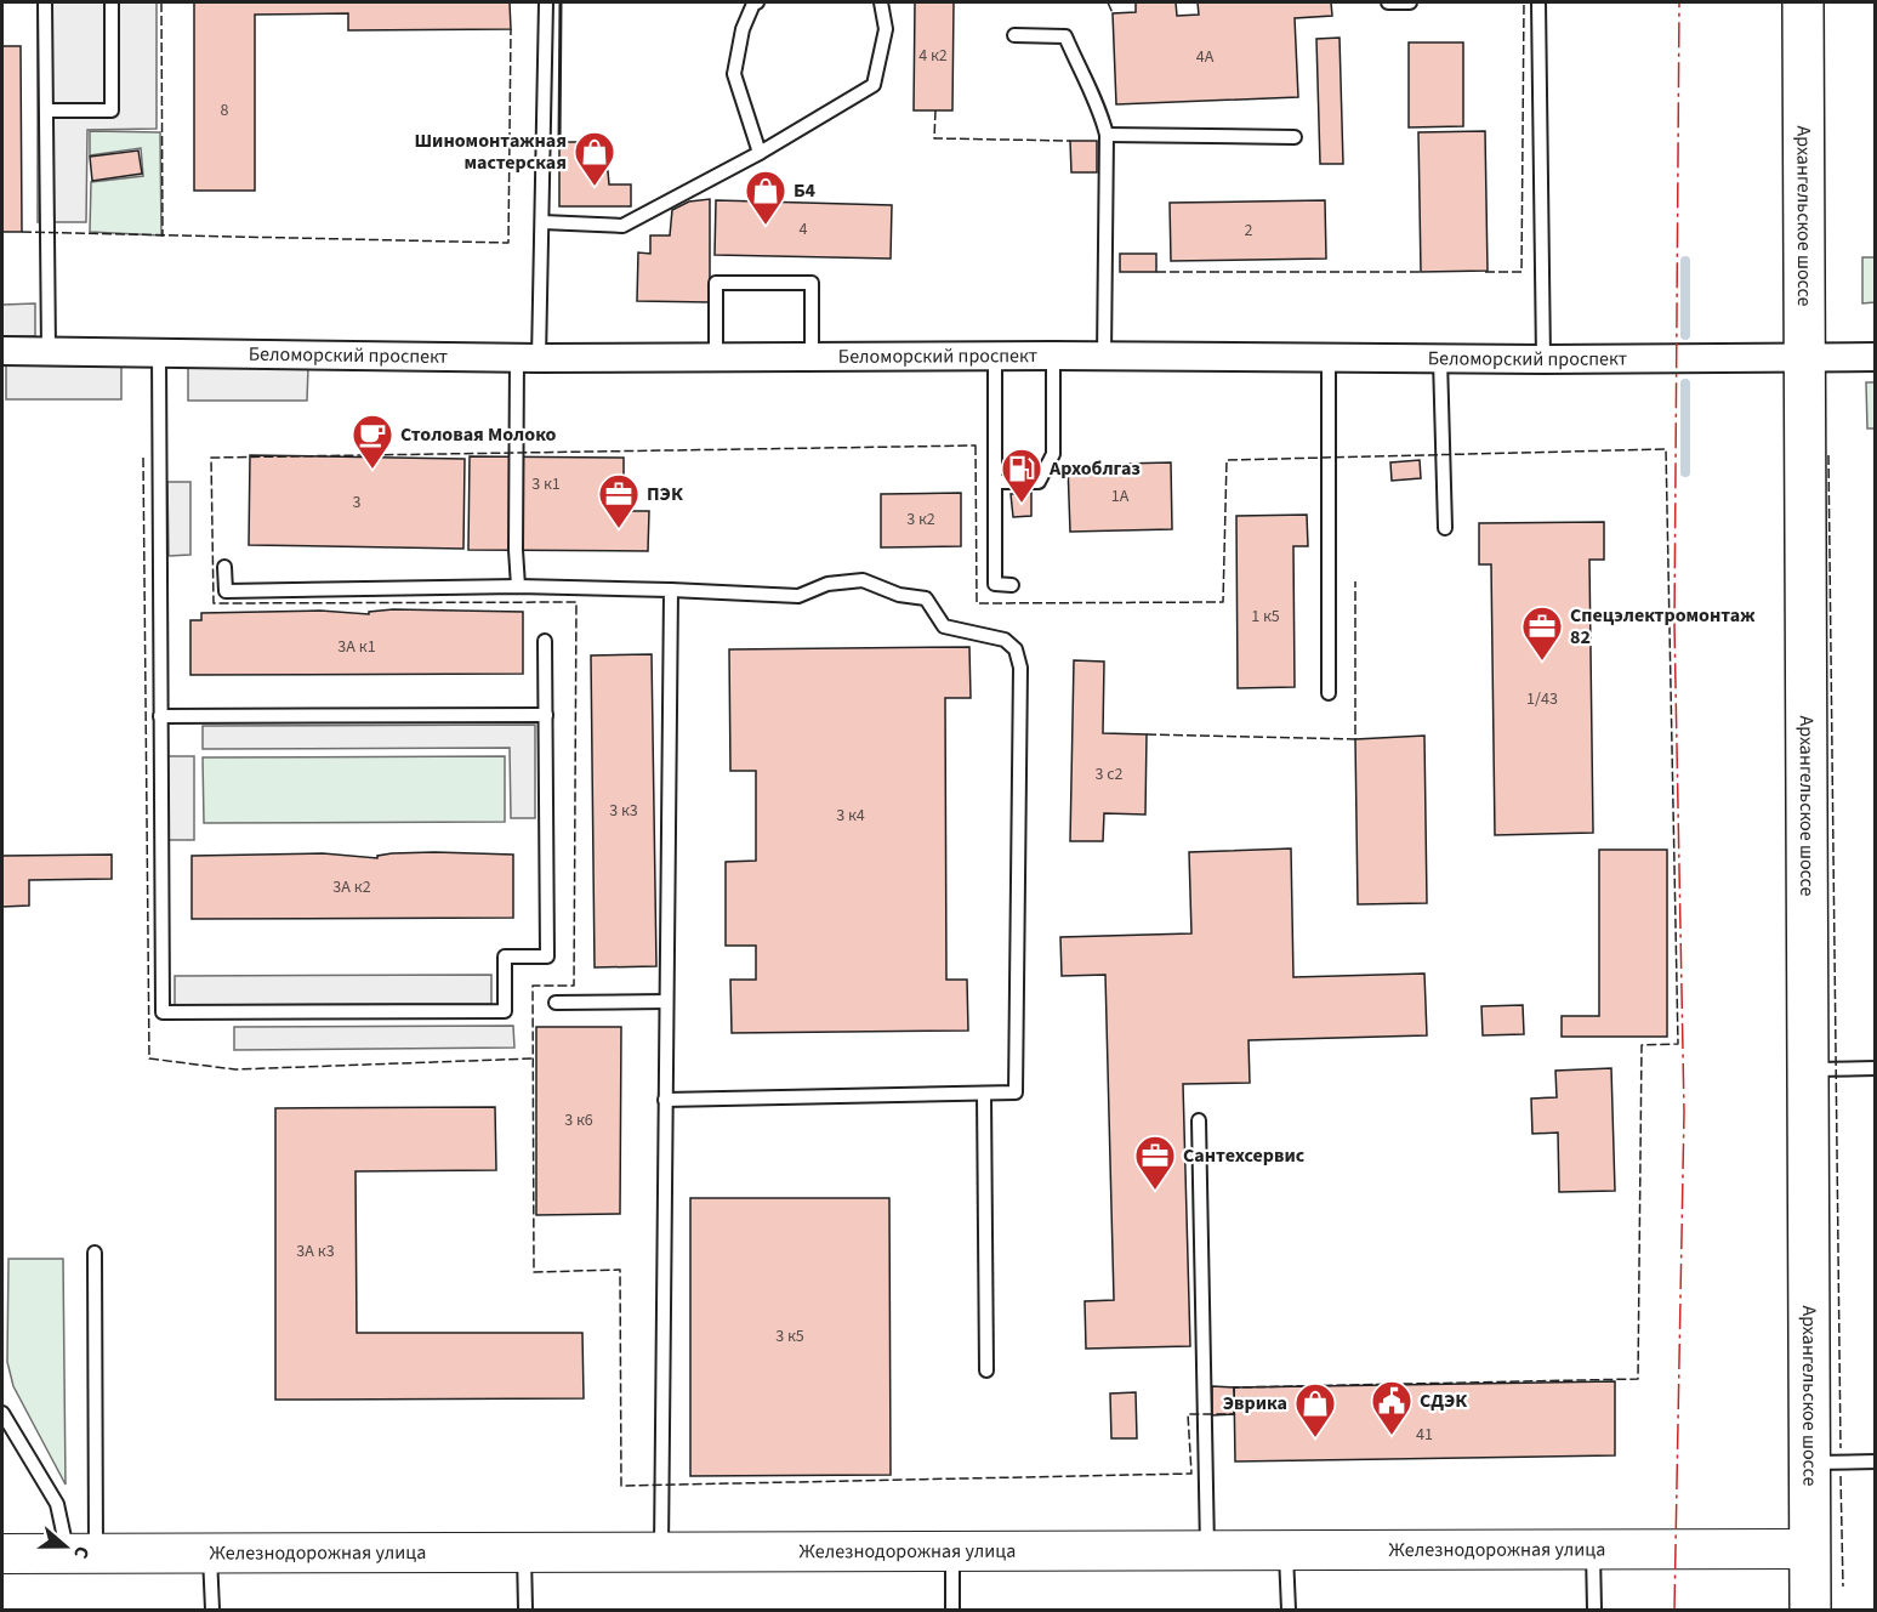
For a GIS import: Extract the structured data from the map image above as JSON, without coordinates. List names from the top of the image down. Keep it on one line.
{"streets":{"main road":["Архангельское шоссе","Железнодорожная улица"],"street":["Беломорский проспект"]},"crossings":[["Архангельское шоссе","Беломорский проспект"],["Архангельское шоссе","Железнодорожная улица"]],"places":{"shop":["Шиномонтажная мастерская","Б4","Эврика"],"cafe":["Столовая Молоко"],"fuel station":["Архоблгаз"],"office":["ПЭК","Спецэлектромонтаж 82","Сантехсервис"],"public building":["СДЭК"]},"house_numbers":["4 к2","4А","8","4","2","3 к1","1А","3","3 к2","1 к5","3А к1","1/43","3 с2","3 к3","3 к4","3А к2","3 к6","3А к3","3 к5","41"],"north":"right"}
